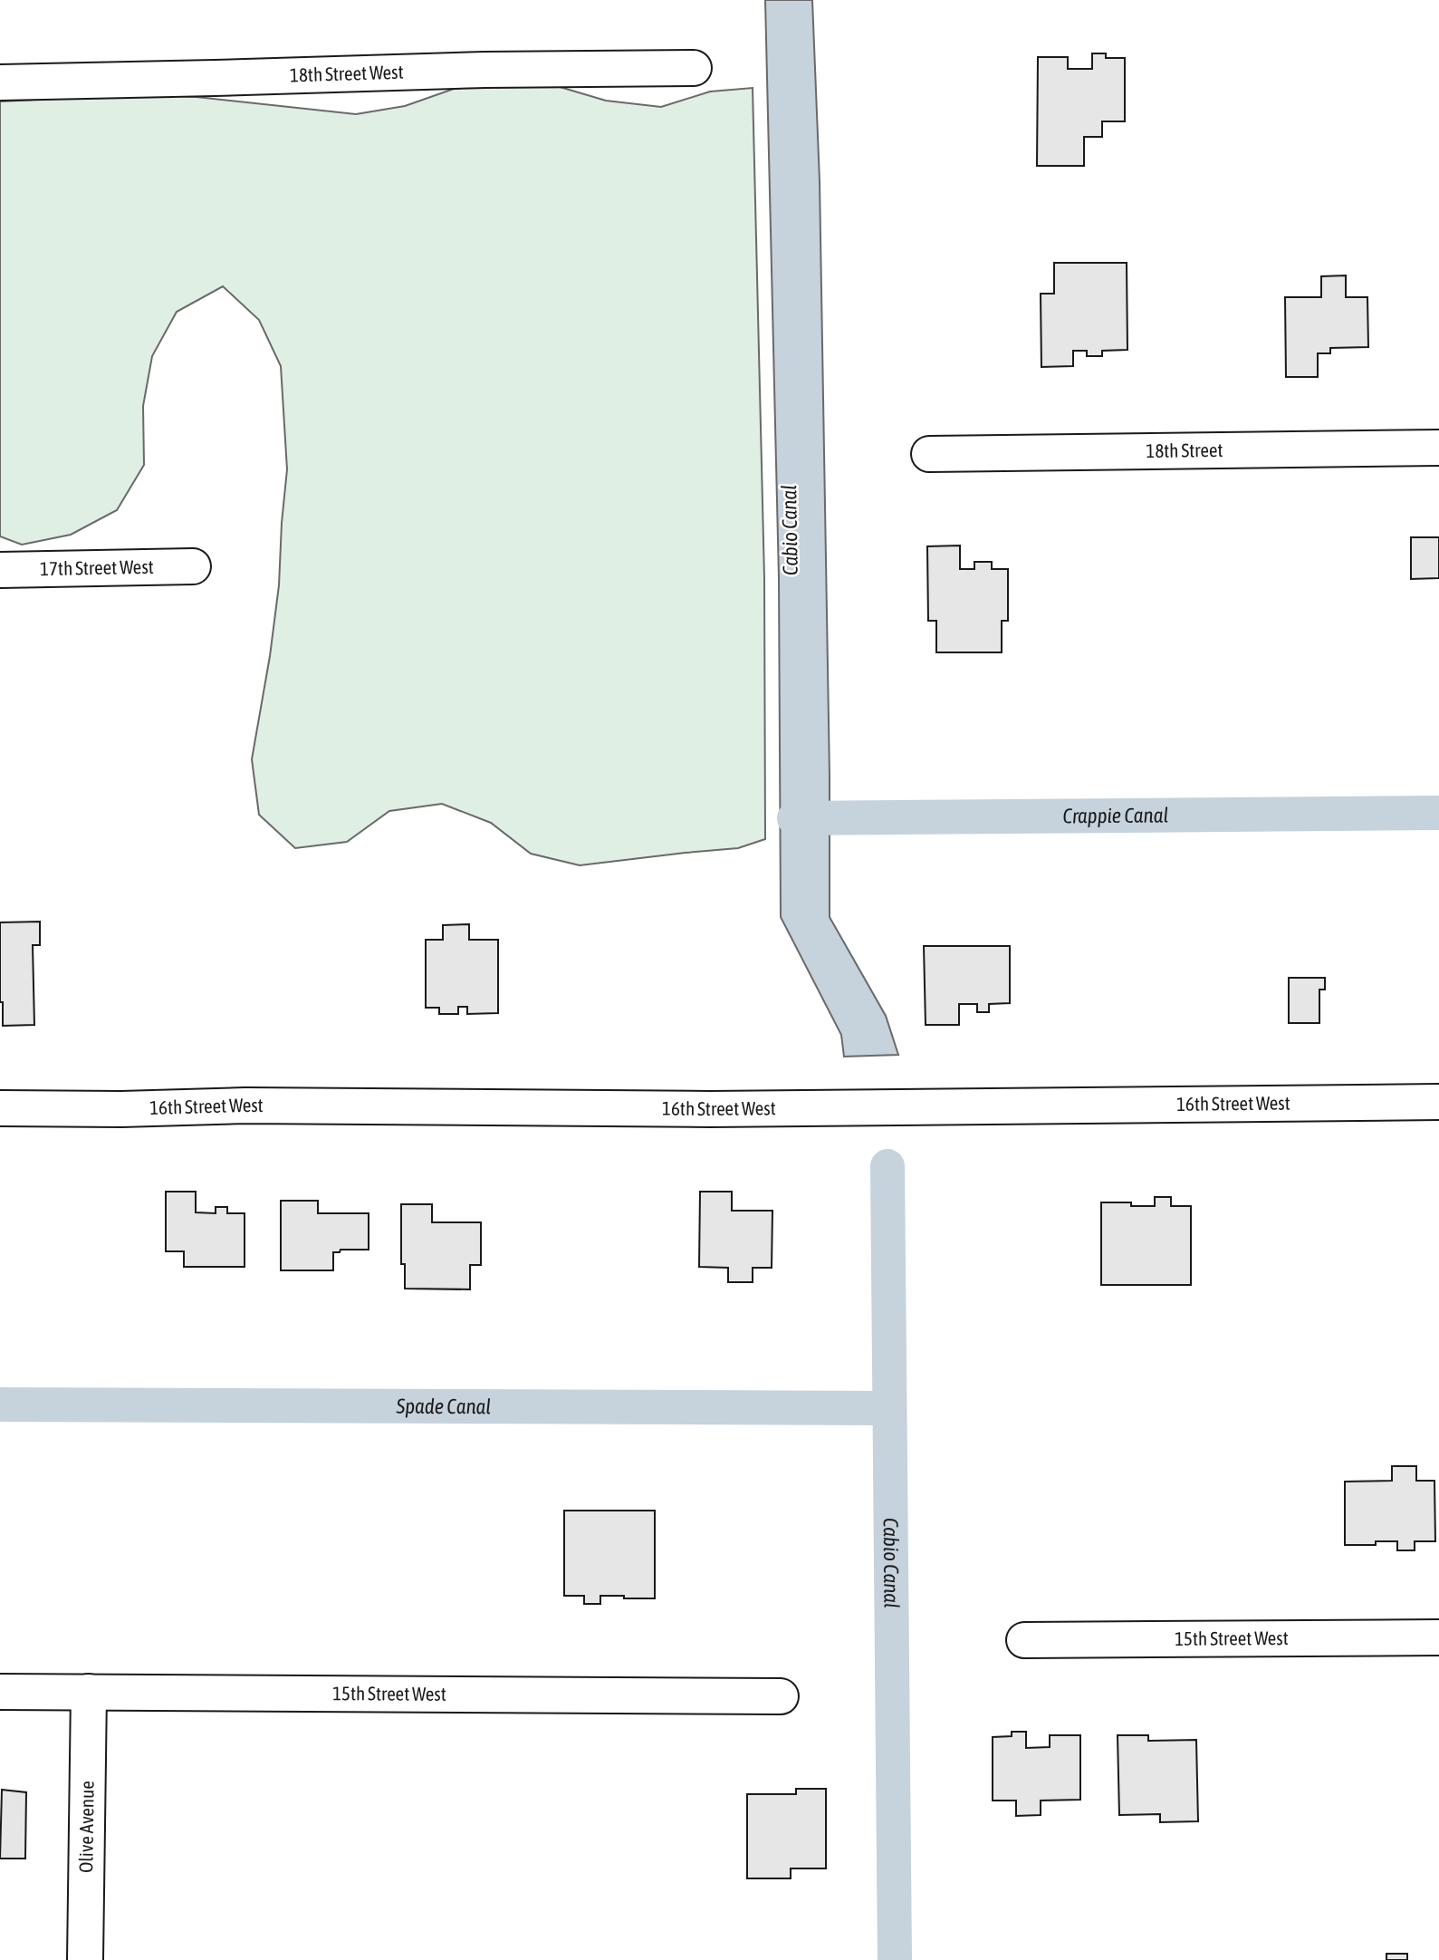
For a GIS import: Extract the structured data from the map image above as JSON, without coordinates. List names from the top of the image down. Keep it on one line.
{"streets":{"street":["18th Street West","18th Street","17th Street West","16th Street West","15th Street West","Olive Avenue"]},"crossings":[["15th Street West","Olive Avenue"]],"water":["Cabio Canal","Crappie Canal","Spade Canal"]}
